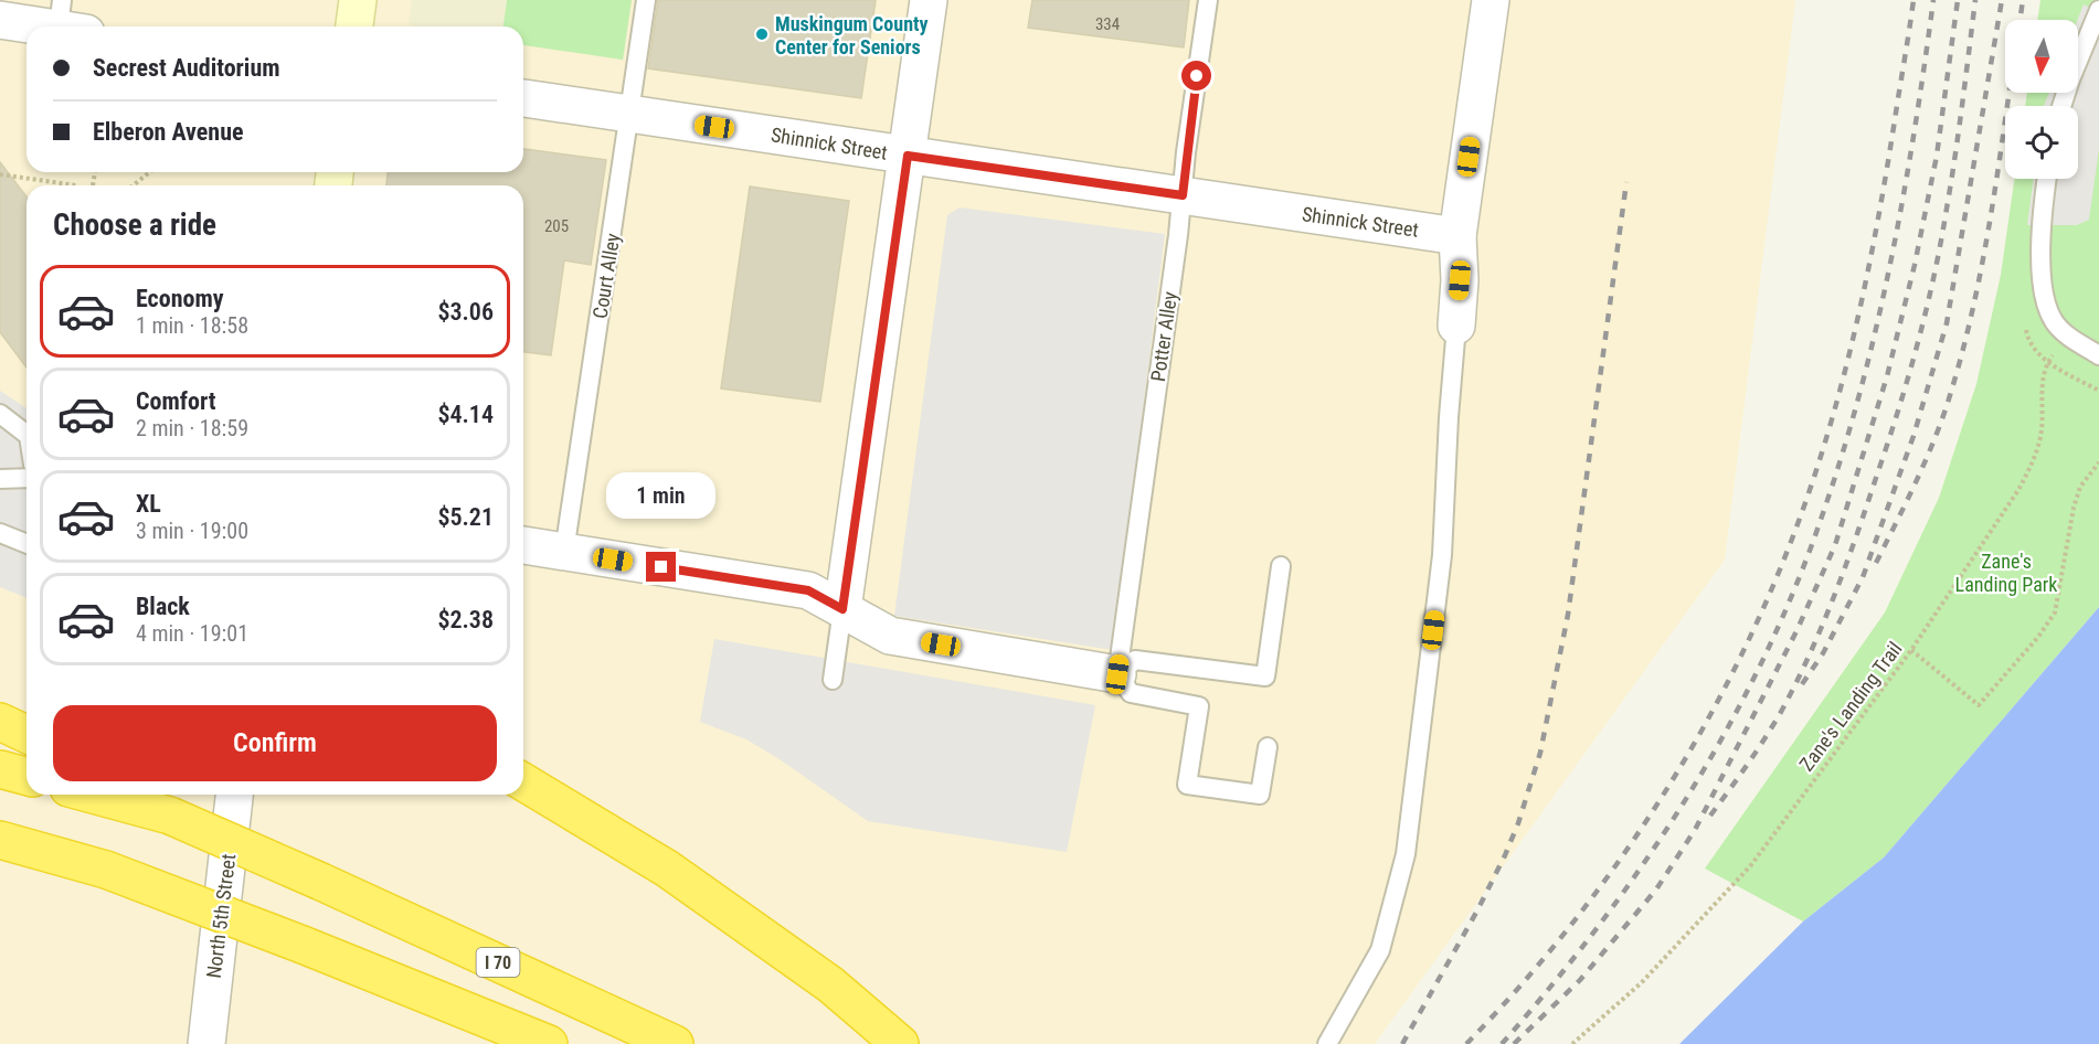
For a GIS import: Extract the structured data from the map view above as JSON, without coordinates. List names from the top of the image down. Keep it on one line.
{"streets":{"highway":["I 70"],"street":["Shinnick Street","North 5th Street"],"lane":["Court Alley","Potter Alley"],"path":["Zane's Landing Trail"]},"crossings":[["Shinnick Street","Court Alley"],["Shinnick Street","Potter Alley"]],"parks":["Zane's Landing Park"],"places":["Muskingum County Center for Seniors"],"house_numbers":["334","205"],"north":"bottom","page":{"banner":["Secrest Auditorium","Elberon Avenue"],"heading":"Choose a ride","list":[{"name":"Economy","note":"1 min · 18:58","value":"$3.06"},{"name":"Comfort","note":"2 min · 18:59","value":"$4.14"},{"name":"XL","note":"3 min · 19:00","value":"$5.21"},{"name":"Black","note":"4 min · 19:01","value":"$2.38"}],"bubble":"1 min","buttons":"Confirm"}}
